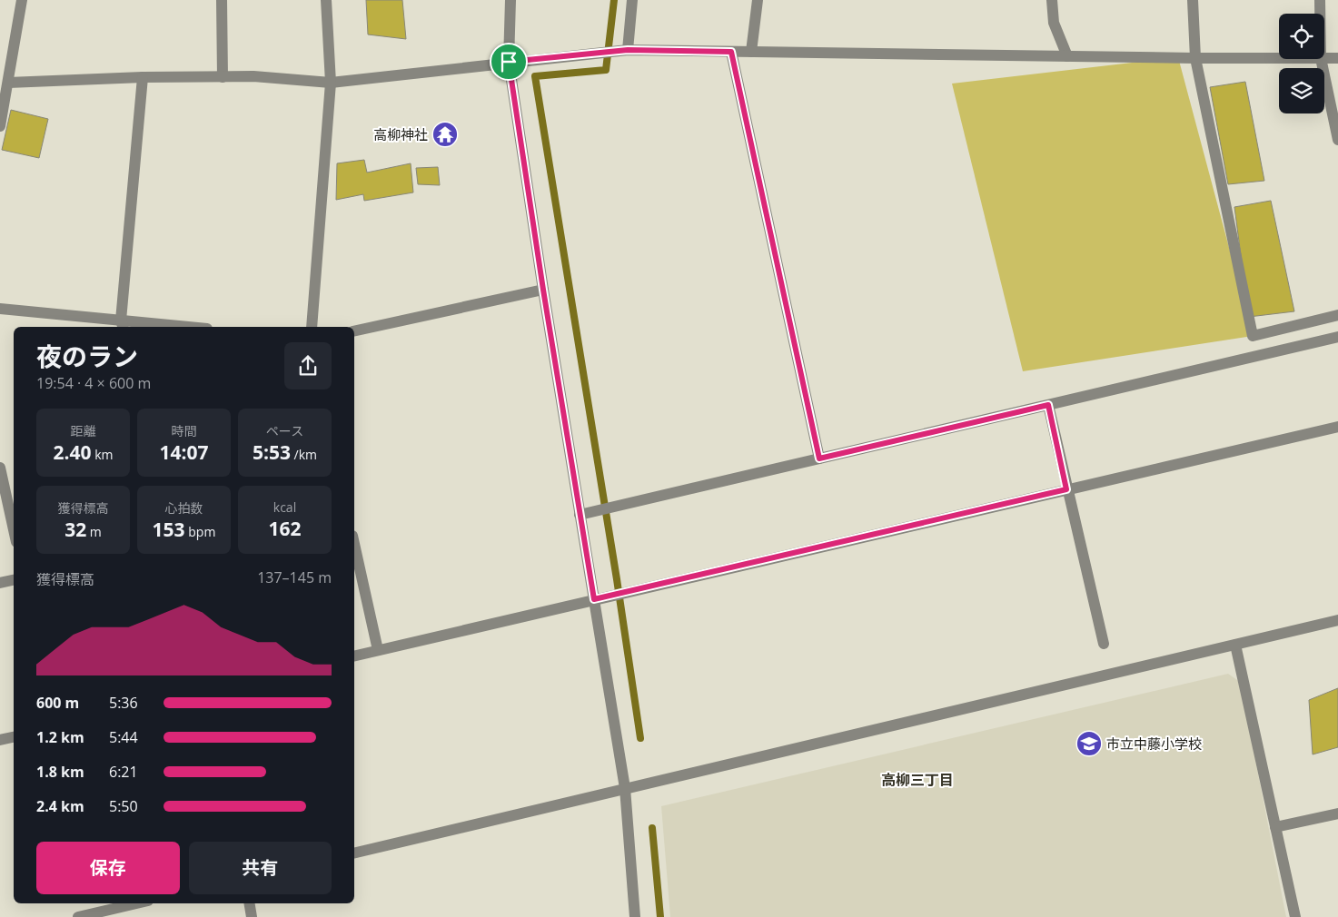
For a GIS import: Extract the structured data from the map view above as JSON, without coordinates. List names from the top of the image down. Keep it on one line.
{"districts":["高柳三丁目"],"places":{"temple":["高柳神社"],"school or university":["市立中藤小学校"]},"page":{"heading":["夜のラン","19:54 · 4 × 600 m"],"stats":[["距離","2.40 km"],["時間","14:07"],["ペース","5:53 /km"],["獲得標高","32 m"],["心拍数","153 bpm"],["kcal","162"]],"chart":["獲得標高","137–145 m"],"list":[{"name":"600 m","note":"5:36"},{"name":"1.2 km","note":"5:44"},{"name":"1.8 km","note":"6:21"},{"name":"2.4 km","note":"5:50"}],"buttons":["保存","共有"]}}
